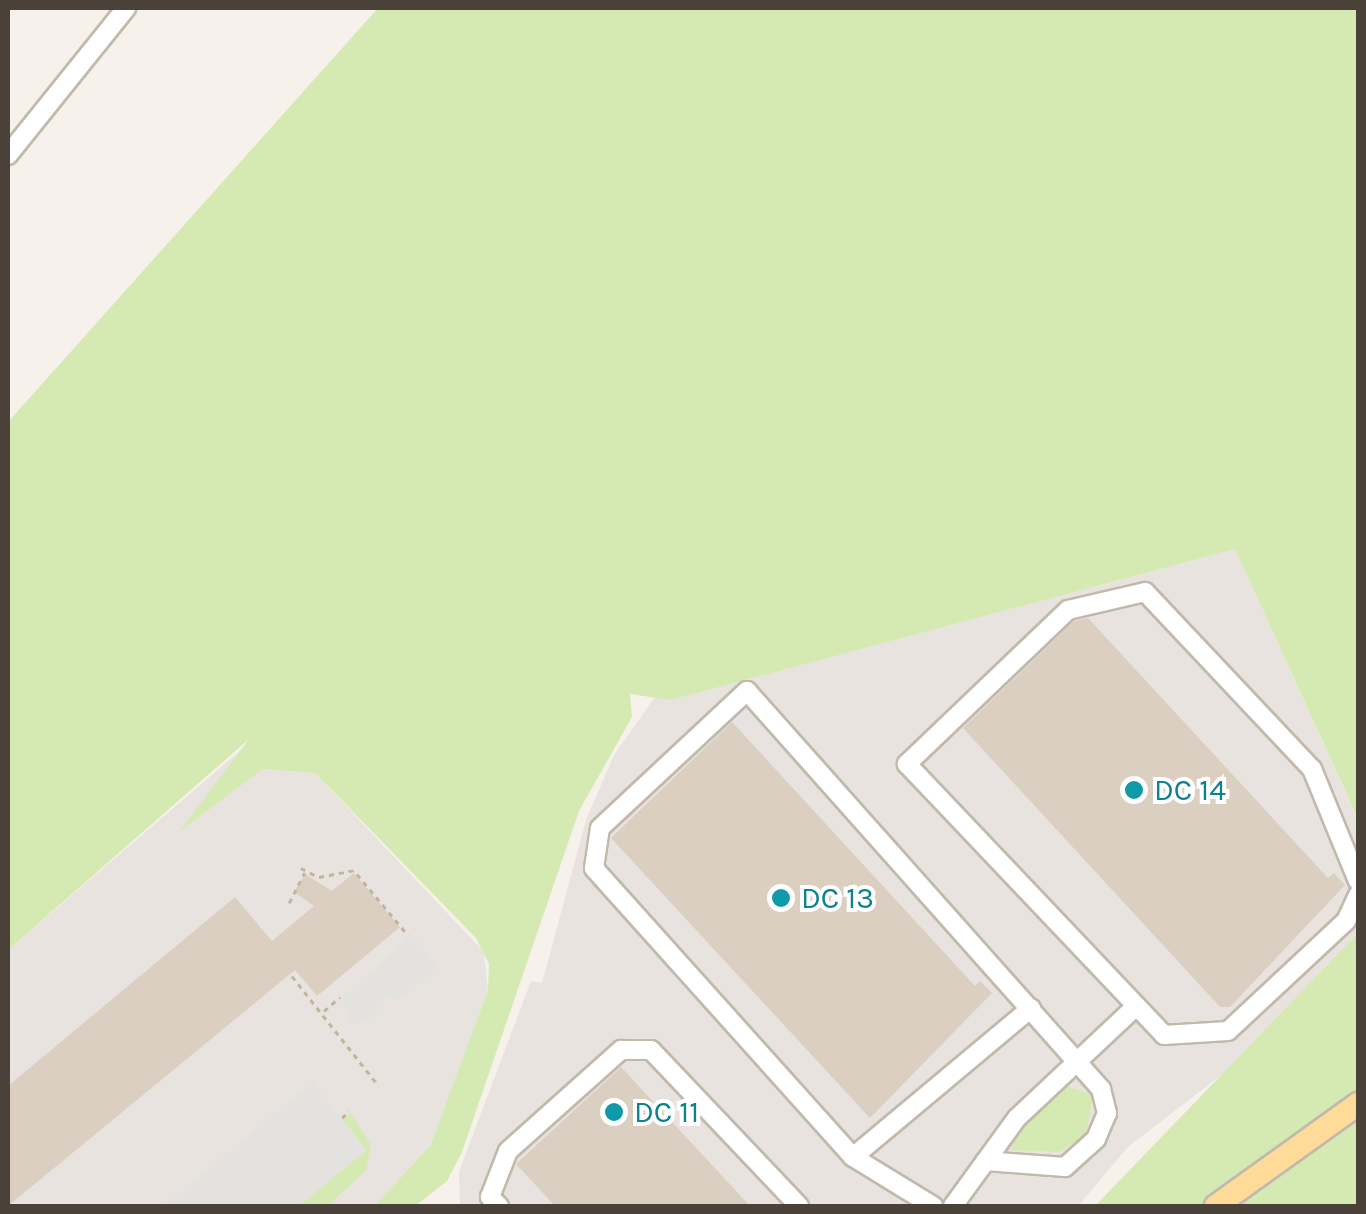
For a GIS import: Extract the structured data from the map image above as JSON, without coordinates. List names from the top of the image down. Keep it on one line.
{"places":["DC 14","DC 13","DC 11"]}
